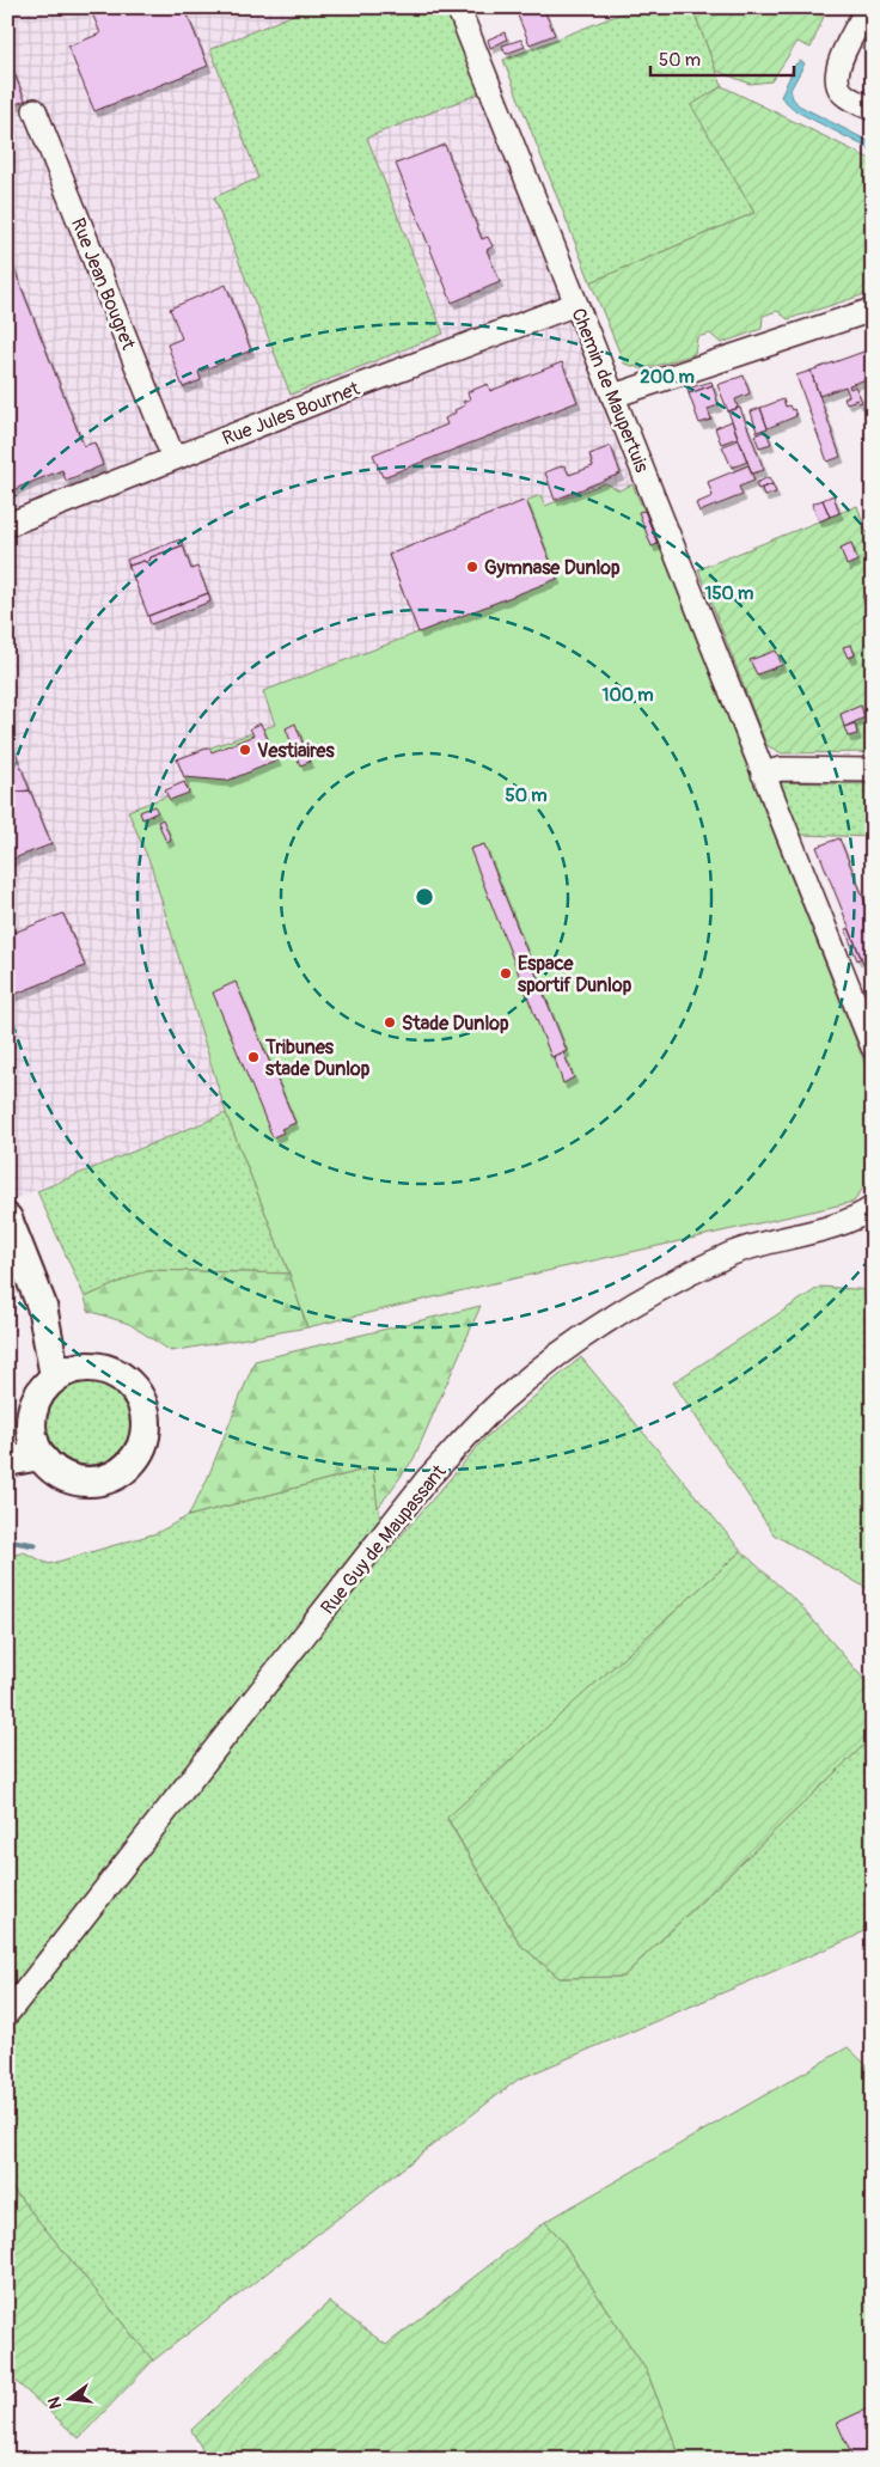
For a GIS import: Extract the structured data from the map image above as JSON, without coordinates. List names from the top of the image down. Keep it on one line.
{"streets":{"street":["Rue Jean Bougret","Chemin de Maupertuis","Rue Jules Bournet","Rue Guy de Maupassant"]},"crossings":[["Rue Jean Bougret","Rue Jules Bournet"],["Chemin de Maupertuis","Rue Jules Bournet"]],"places":["Gymnase Dunlop","Vestiaires","Espace sportif Dunlop","Stade Dunlop","Tribunes stade Dunlop"],"scale_bar":"50 m","north":"left","rings":["200 m","150 m","100 m","50 m"]}
